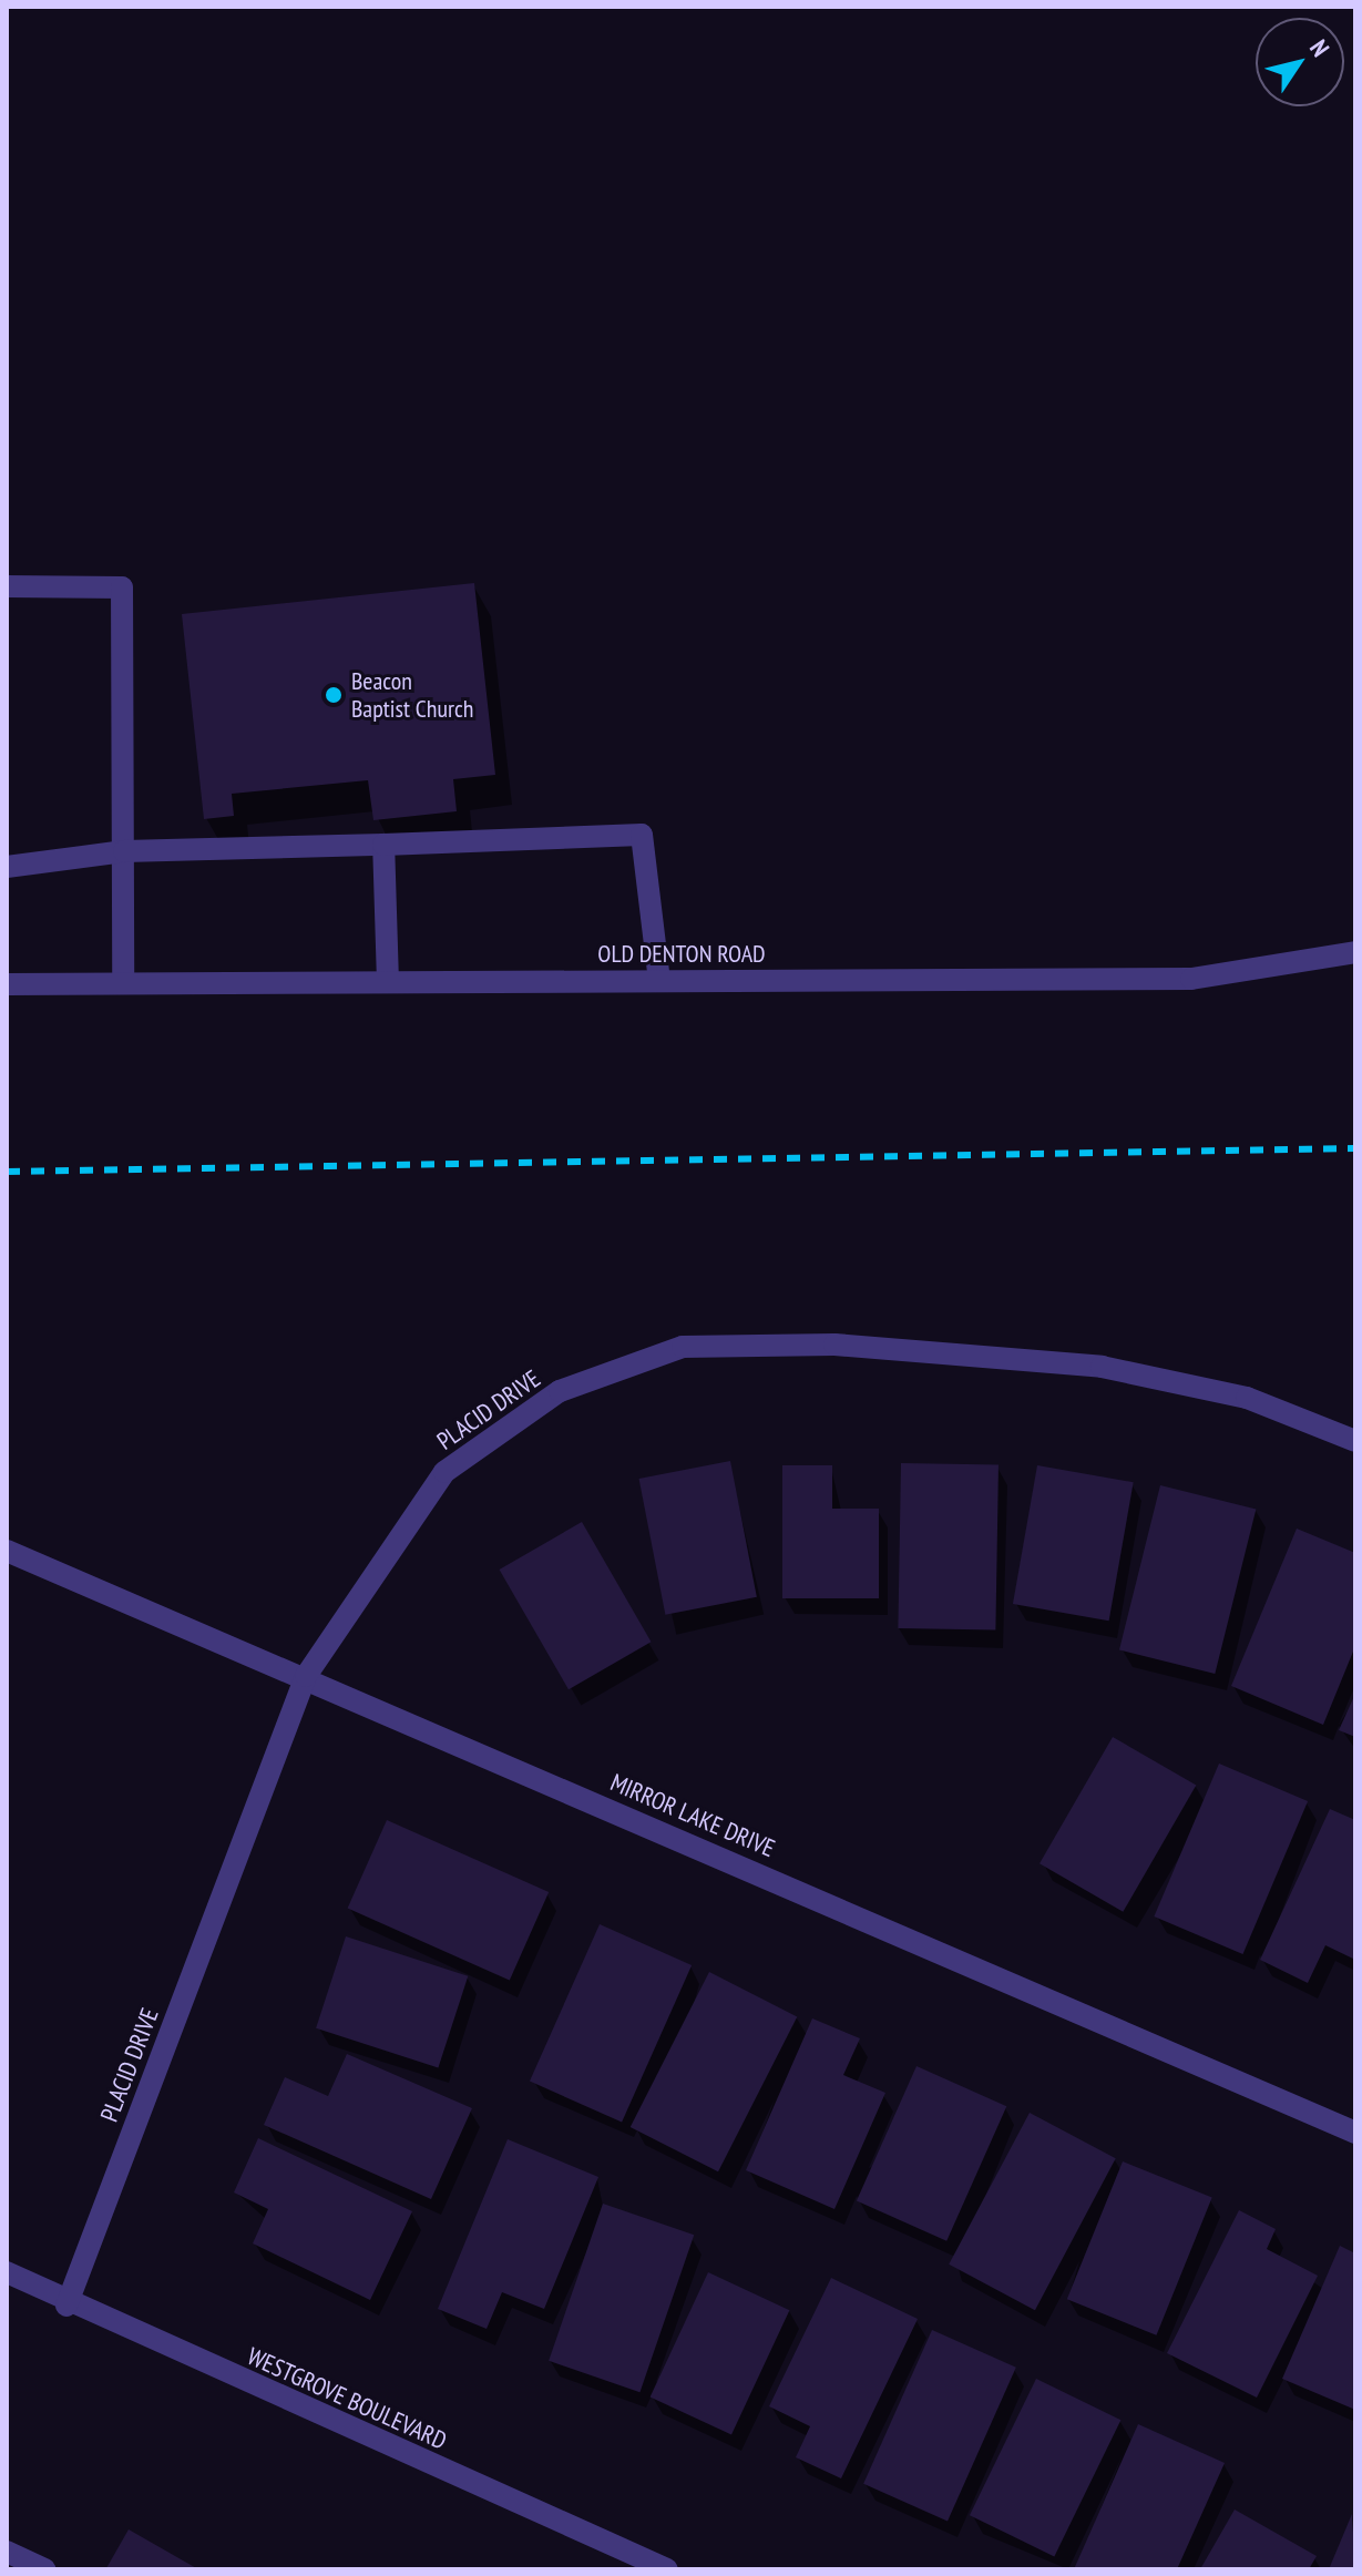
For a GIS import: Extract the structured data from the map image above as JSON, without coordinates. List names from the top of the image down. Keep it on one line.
{"streets":{"street":["OLD DENTON ROAD","PLACID DRIVE","MIRROR LAKE DRIVE","WESTGROVE BOULEVARD"]},"crossings":[["PLACID DRIVE","MIRROR LAKE DRIVE"],["PLACID DRIVE","WESTGROVE BOULEVARD"]],"places":["Beacon Baptist Church"],"north":"top right"}
